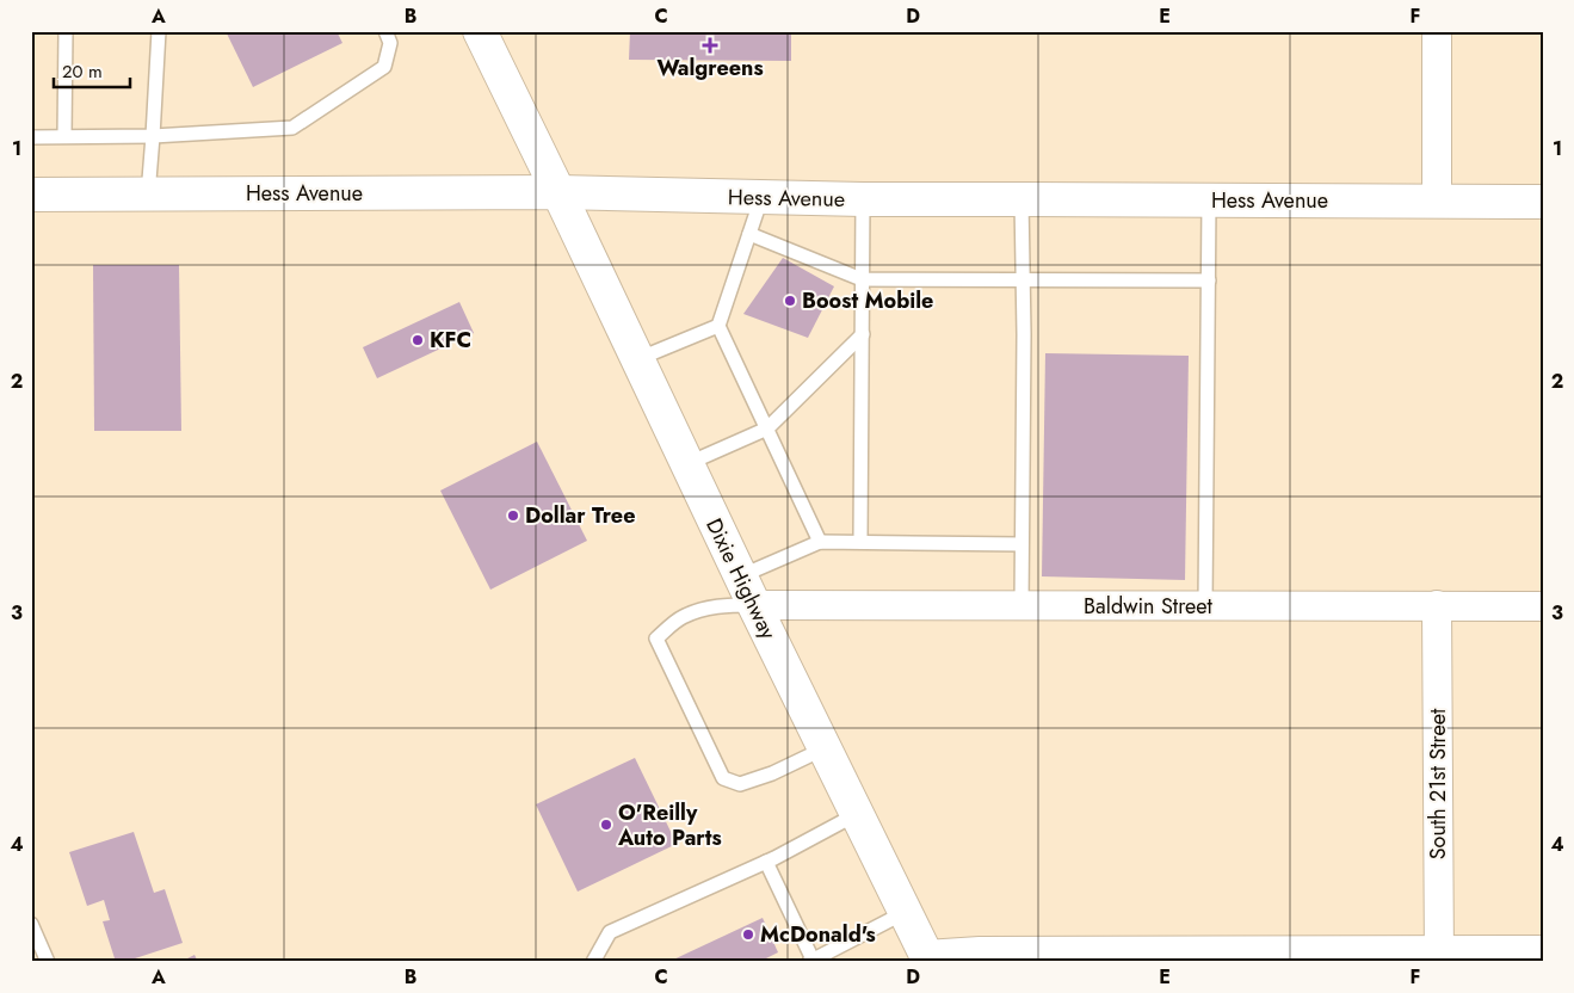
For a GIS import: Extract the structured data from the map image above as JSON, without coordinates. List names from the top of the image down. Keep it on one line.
{"streets":{"street":["Hess Avenue","Dixie Highway","Baldwin Street","South 21st Street"]},"crossings":[["Hess Avenue","Dixie Highway"],["Dixie Highway","Baldwin Street"],["Baldwin Street","South 21st Street"]],"places":{"health":["Walgreens"],"other":["Boost Mobile","KFC","Dollar Tree","O'Reilly Auto Parts","McDonald's"]},"scale_bar":"20 m","grid":{"columns":["A","B","C","D","E","F"],"rows":["1","2","3","4"]}}
